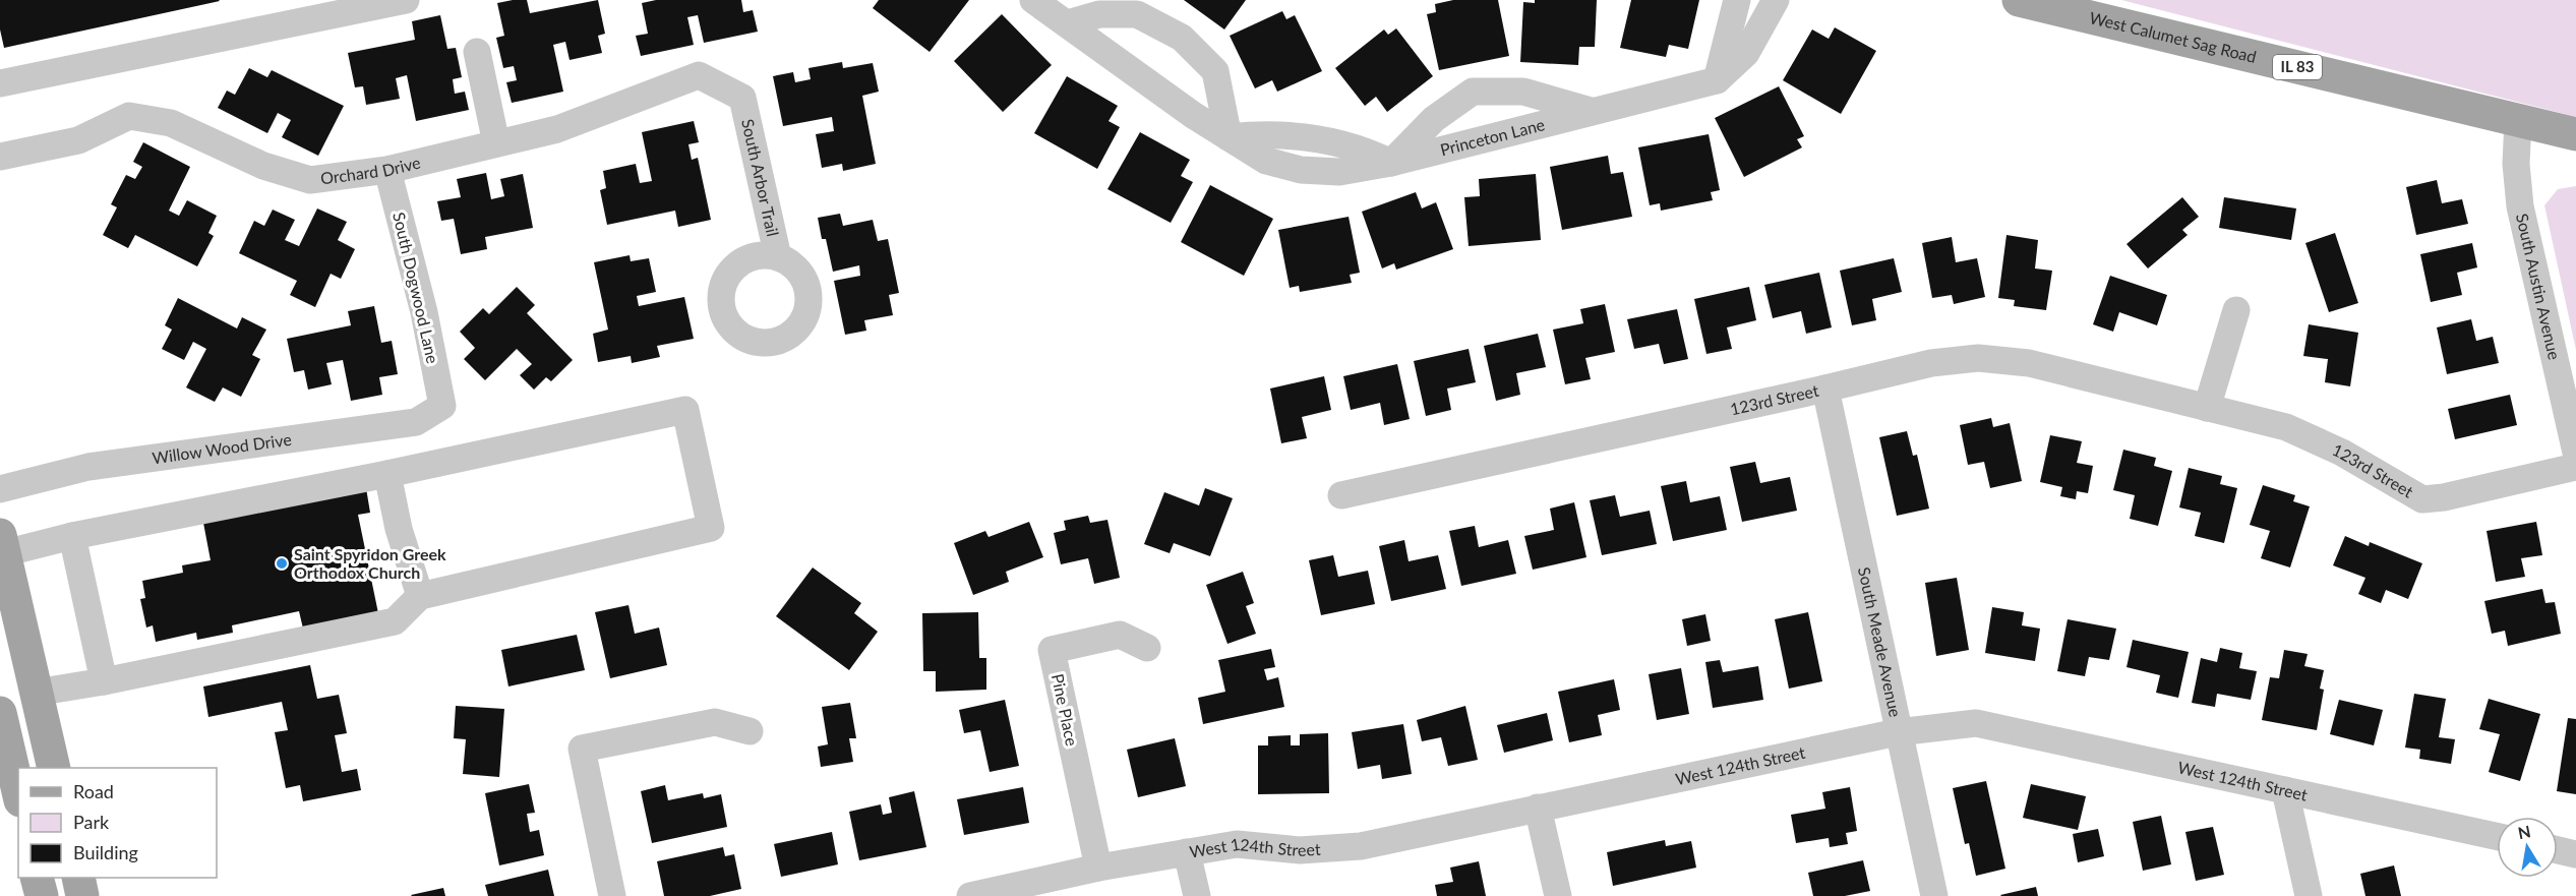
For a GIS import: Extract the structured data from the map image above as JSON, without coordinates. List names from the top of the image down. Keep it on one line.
{"streets":{"main road":["West Calumet Sag Road","IL 83"],"street":["Princeton Lane","Orchard Drive","South Arbor Trail","South Austin Avenue","South Dogwood Lane","123rd Street","Willow Wood Drive","South Meade Avenue","Pine Place","West 124th Street"]},"crossings":[["West Calumet Sag Road","South Austin Avenue"],["Orchard Drive","South Arbor Trail"],["Orchard Drive","South Dogwood Lane"],["South Dogwood Lane","Willow Wood Drive"],["123rd Street","South Meade Avenue"],["South Meade Avenue","West 124th Street"],["Pine Place","West 124th Street"]],"places":["Saint Spyridon Greek Orthodox Church"],"legend":["Road","Park","Building"],"north":"top"}
